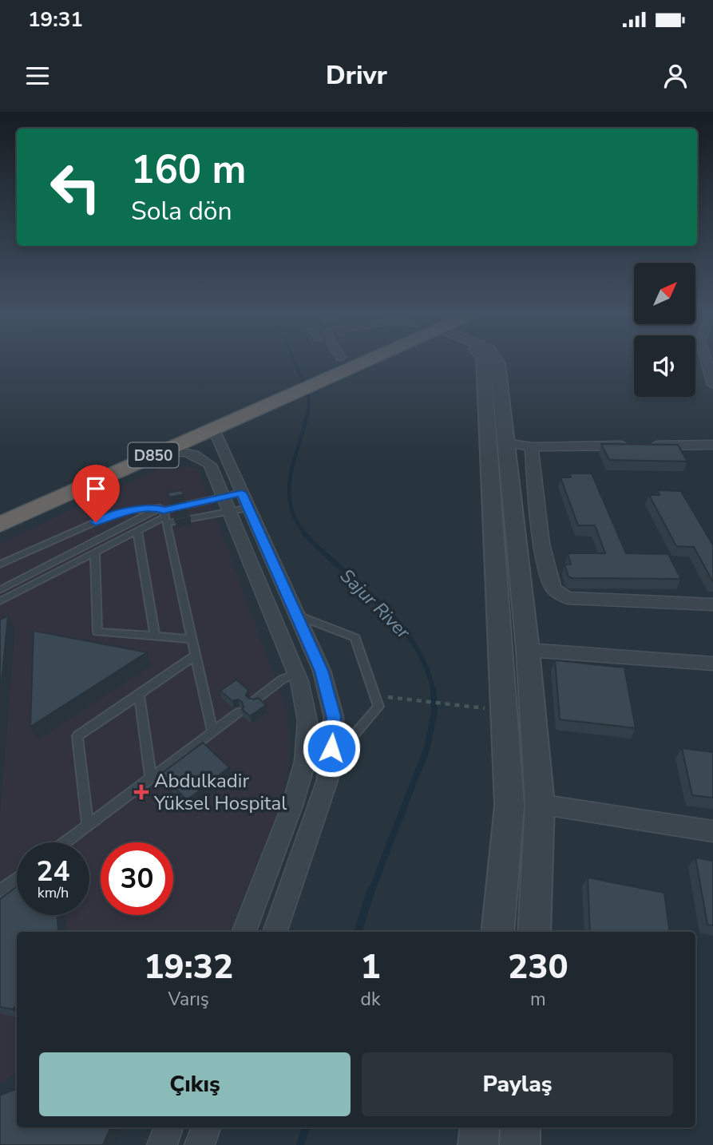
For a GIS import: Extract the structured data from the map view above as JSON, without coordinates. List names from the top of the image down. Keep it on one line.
{"streets":{"highway":["D850"]},"water":["Sajur River"],"places":{"health":["Abdulkadir Yüksel Hospital"]},"north":"top right","page":{"status":"19:31","header":"Drivr","turn":["160 m","Sola dön"],"speed":"24 km/h","limit":"30","eta":["19:32","Varış","1","dk","230","m"],"buttons":["Çıkış","Paylaş"]}}
